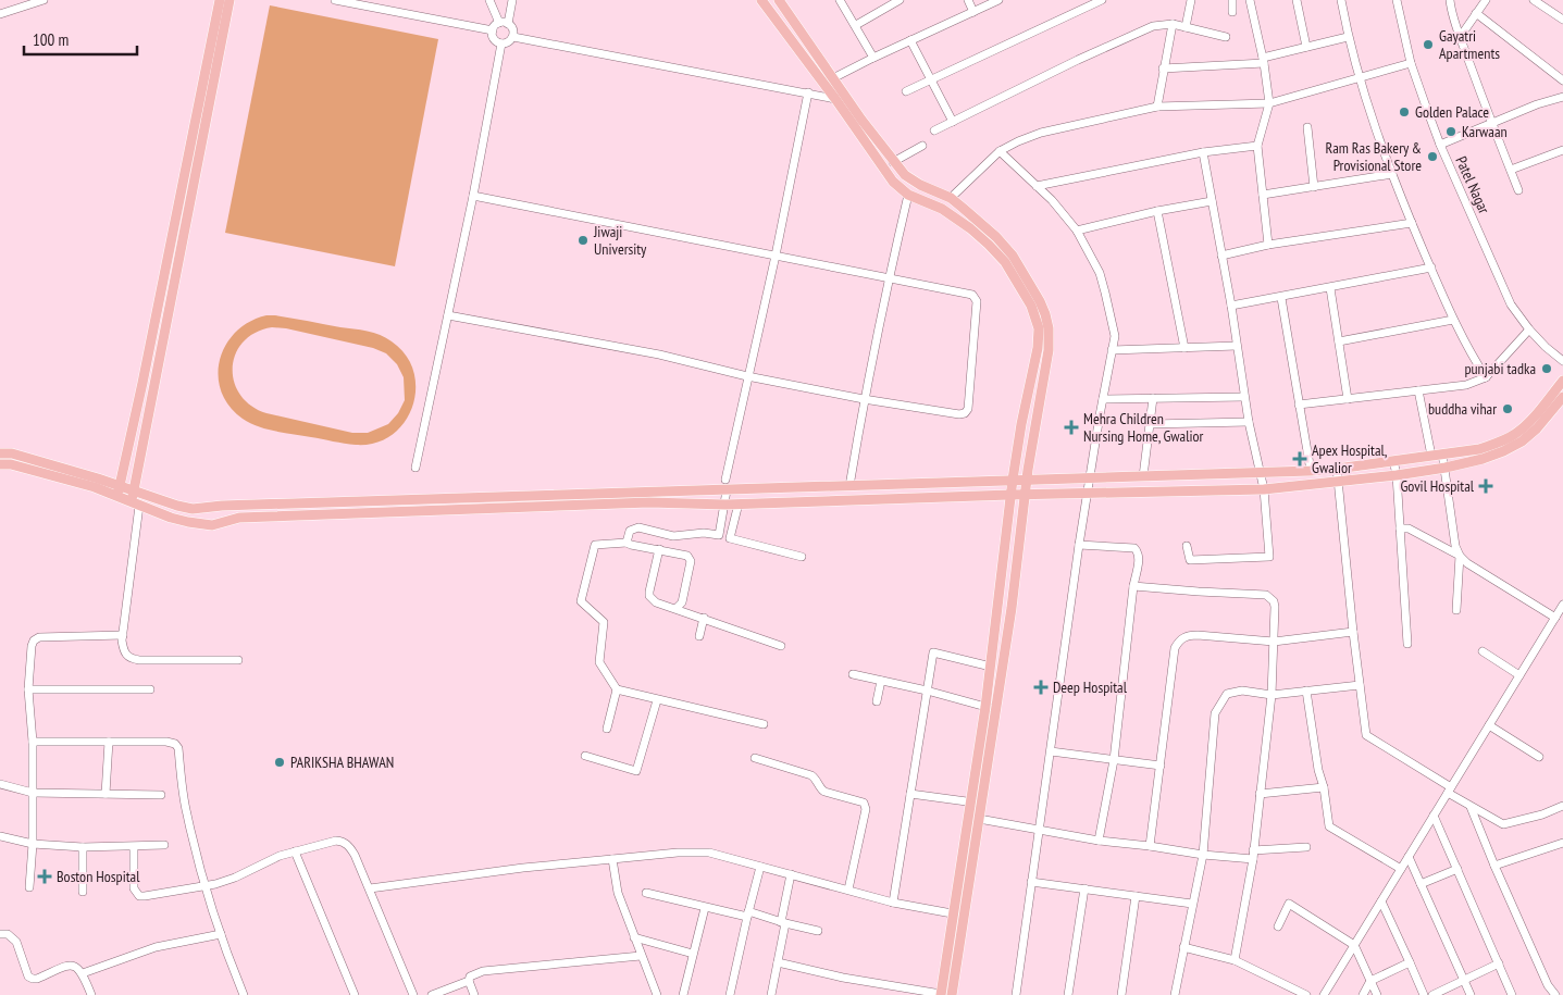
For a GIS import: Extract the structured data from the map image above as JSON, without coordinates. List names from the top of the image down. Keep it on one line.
{"streets":{"street":["Patel Nagar"]},"places":{"other":["Gayatri Apartments","Golden Palace","Karwaan","Ram Ras Bakery & Provisional Store","Jiwaji University","punjabi tadka","buddha vihar","PARIKSHA BHAWAN"],"health":["Mehra Children Nursing Home, Gwalior","Apex Hospital, Gwalior","Govil Hospital","Deep Hospital","Boston Hospital"]},"scale_bar":"100 m"}
